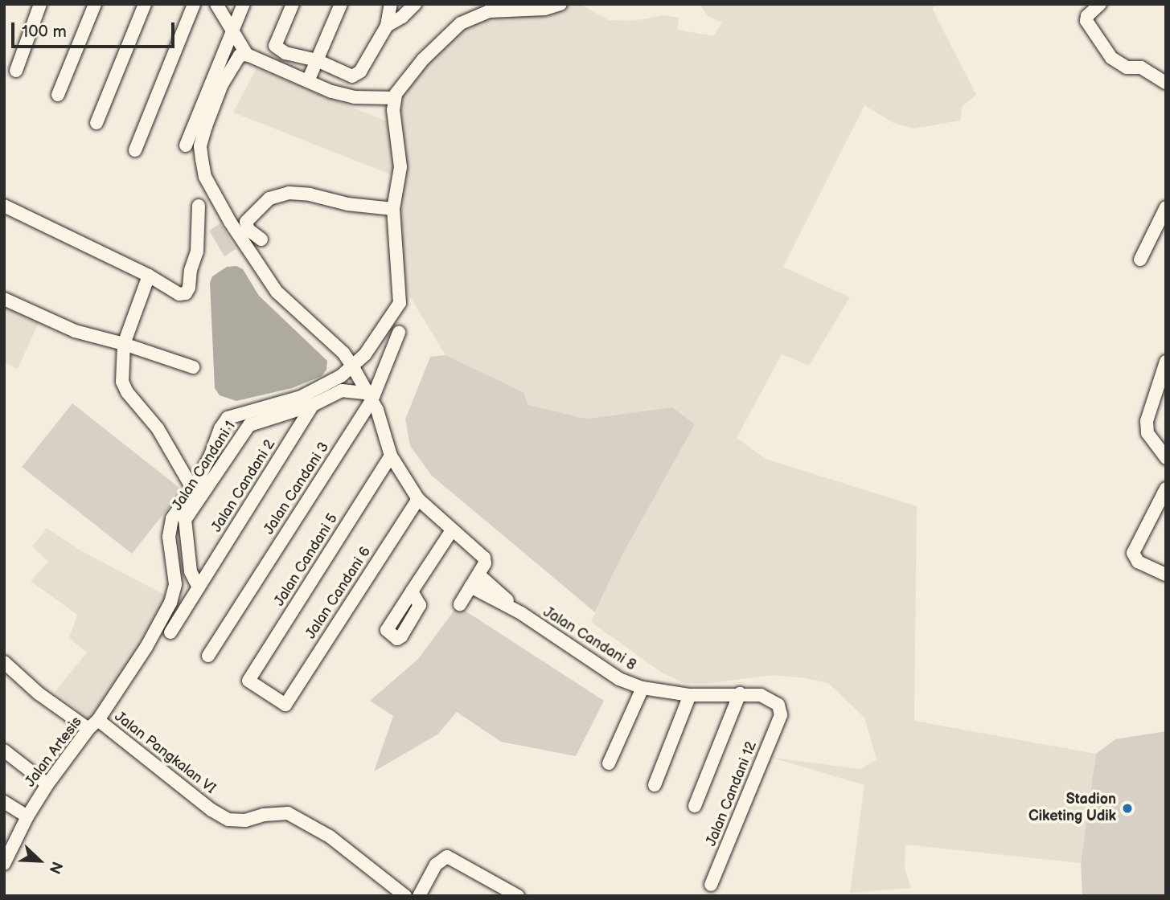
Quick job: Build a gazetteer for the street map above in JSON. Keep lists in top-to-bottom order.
{
  "streets": {
    "street": [
      "Jalan Candani 1",
      "Jalan Candani 2",
      "Jalan Candani 3",
      "Jalan Candani 5",
      "Jalan Candani 6",
      "Jalan Candani 8",
      "Jalan Artesis",
      "Jalan Pangkalan VI",
      "Jalan Candani 12"
    ]
  },
  "crossings": [
    ["Jalan Candani 1", "Jalan Candani 2"],
    ["Jalan Candani 3", "Jalan Candani 8"],
    ["Jalan Candani 5", "Jalan Candani 6"],
    ["Jalan Candani 5", "Jalan Candani 8"],
    ["Jalan Candani 6", "Jalan Candani 8"],
    ["Jalan Candani 8", "Jalan Pangkalan VI"],
    ["Jalan Candani 8", "Jalan Candani 12"],
    ["Jalan Artesis", "Jalan Pangkalan VI"]
  ],
  "places": ["Stadion Ciketing Udik"],
  "scale_bar": "100 m",
  "north": "bottom right"
}
